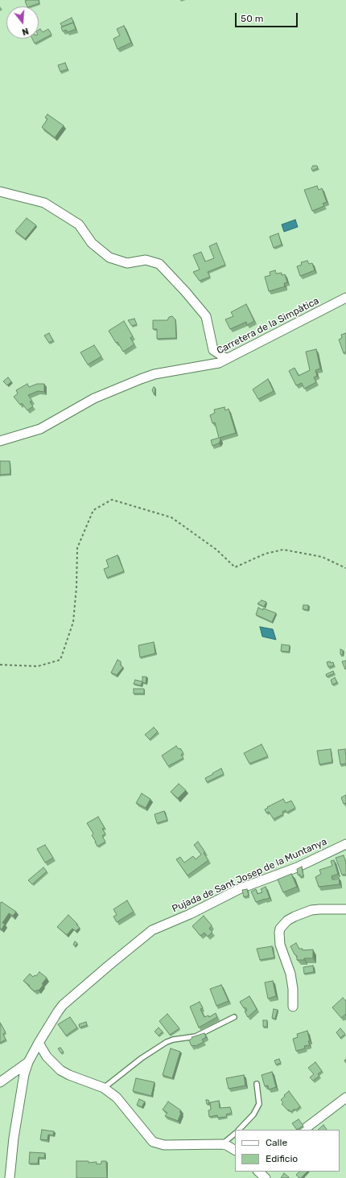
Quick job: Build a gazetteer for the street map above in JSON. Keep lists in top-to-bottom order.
{
  "streets": {
    "street": ["Carretera de la Simpàtica", "Pujada de Sant Josep de la Muntanya"]
  },
  "legend": ["Calle", "Edificio"],
  "scale_bar": "50 m",
  "north": "bottom"
}
